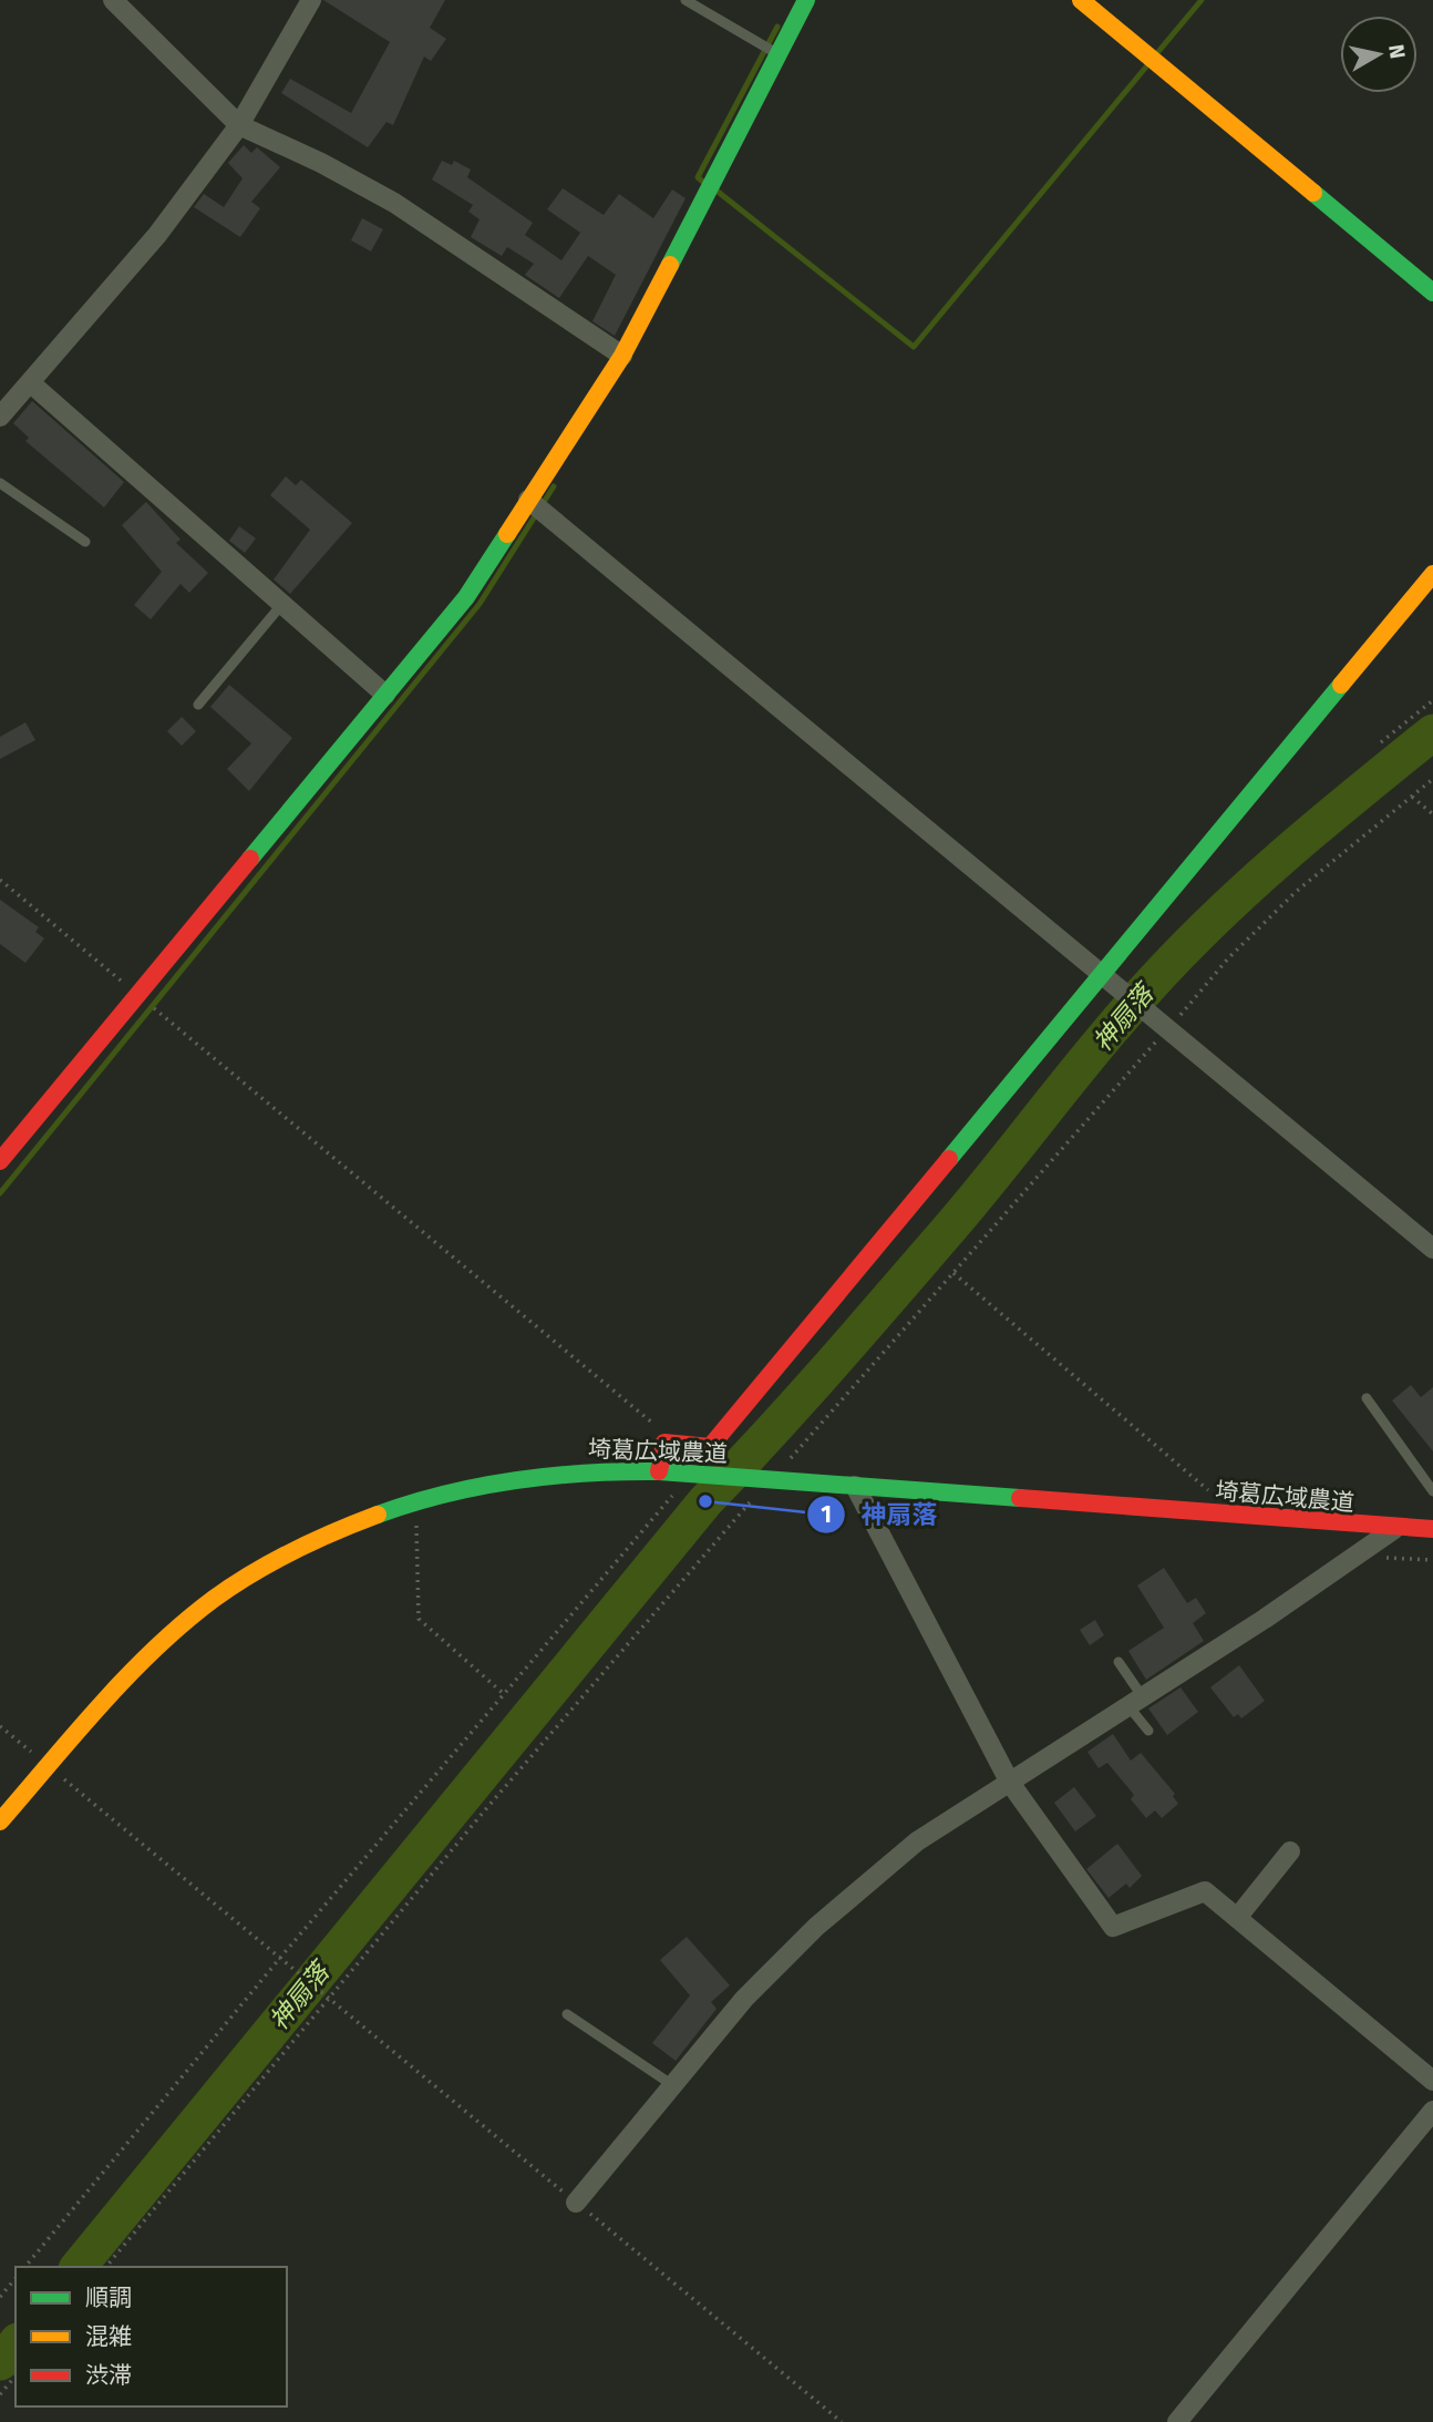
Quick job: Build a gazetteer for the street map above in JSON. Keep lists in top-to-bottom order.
{
  "streets": {
    "street": ["埼葛広域農道"]
  },
  "water": ["神扇落"],
  "places": ["神扇落"],
  "legend": ["順調", "混雑", "渋滞"],
  "north": "right"
}
